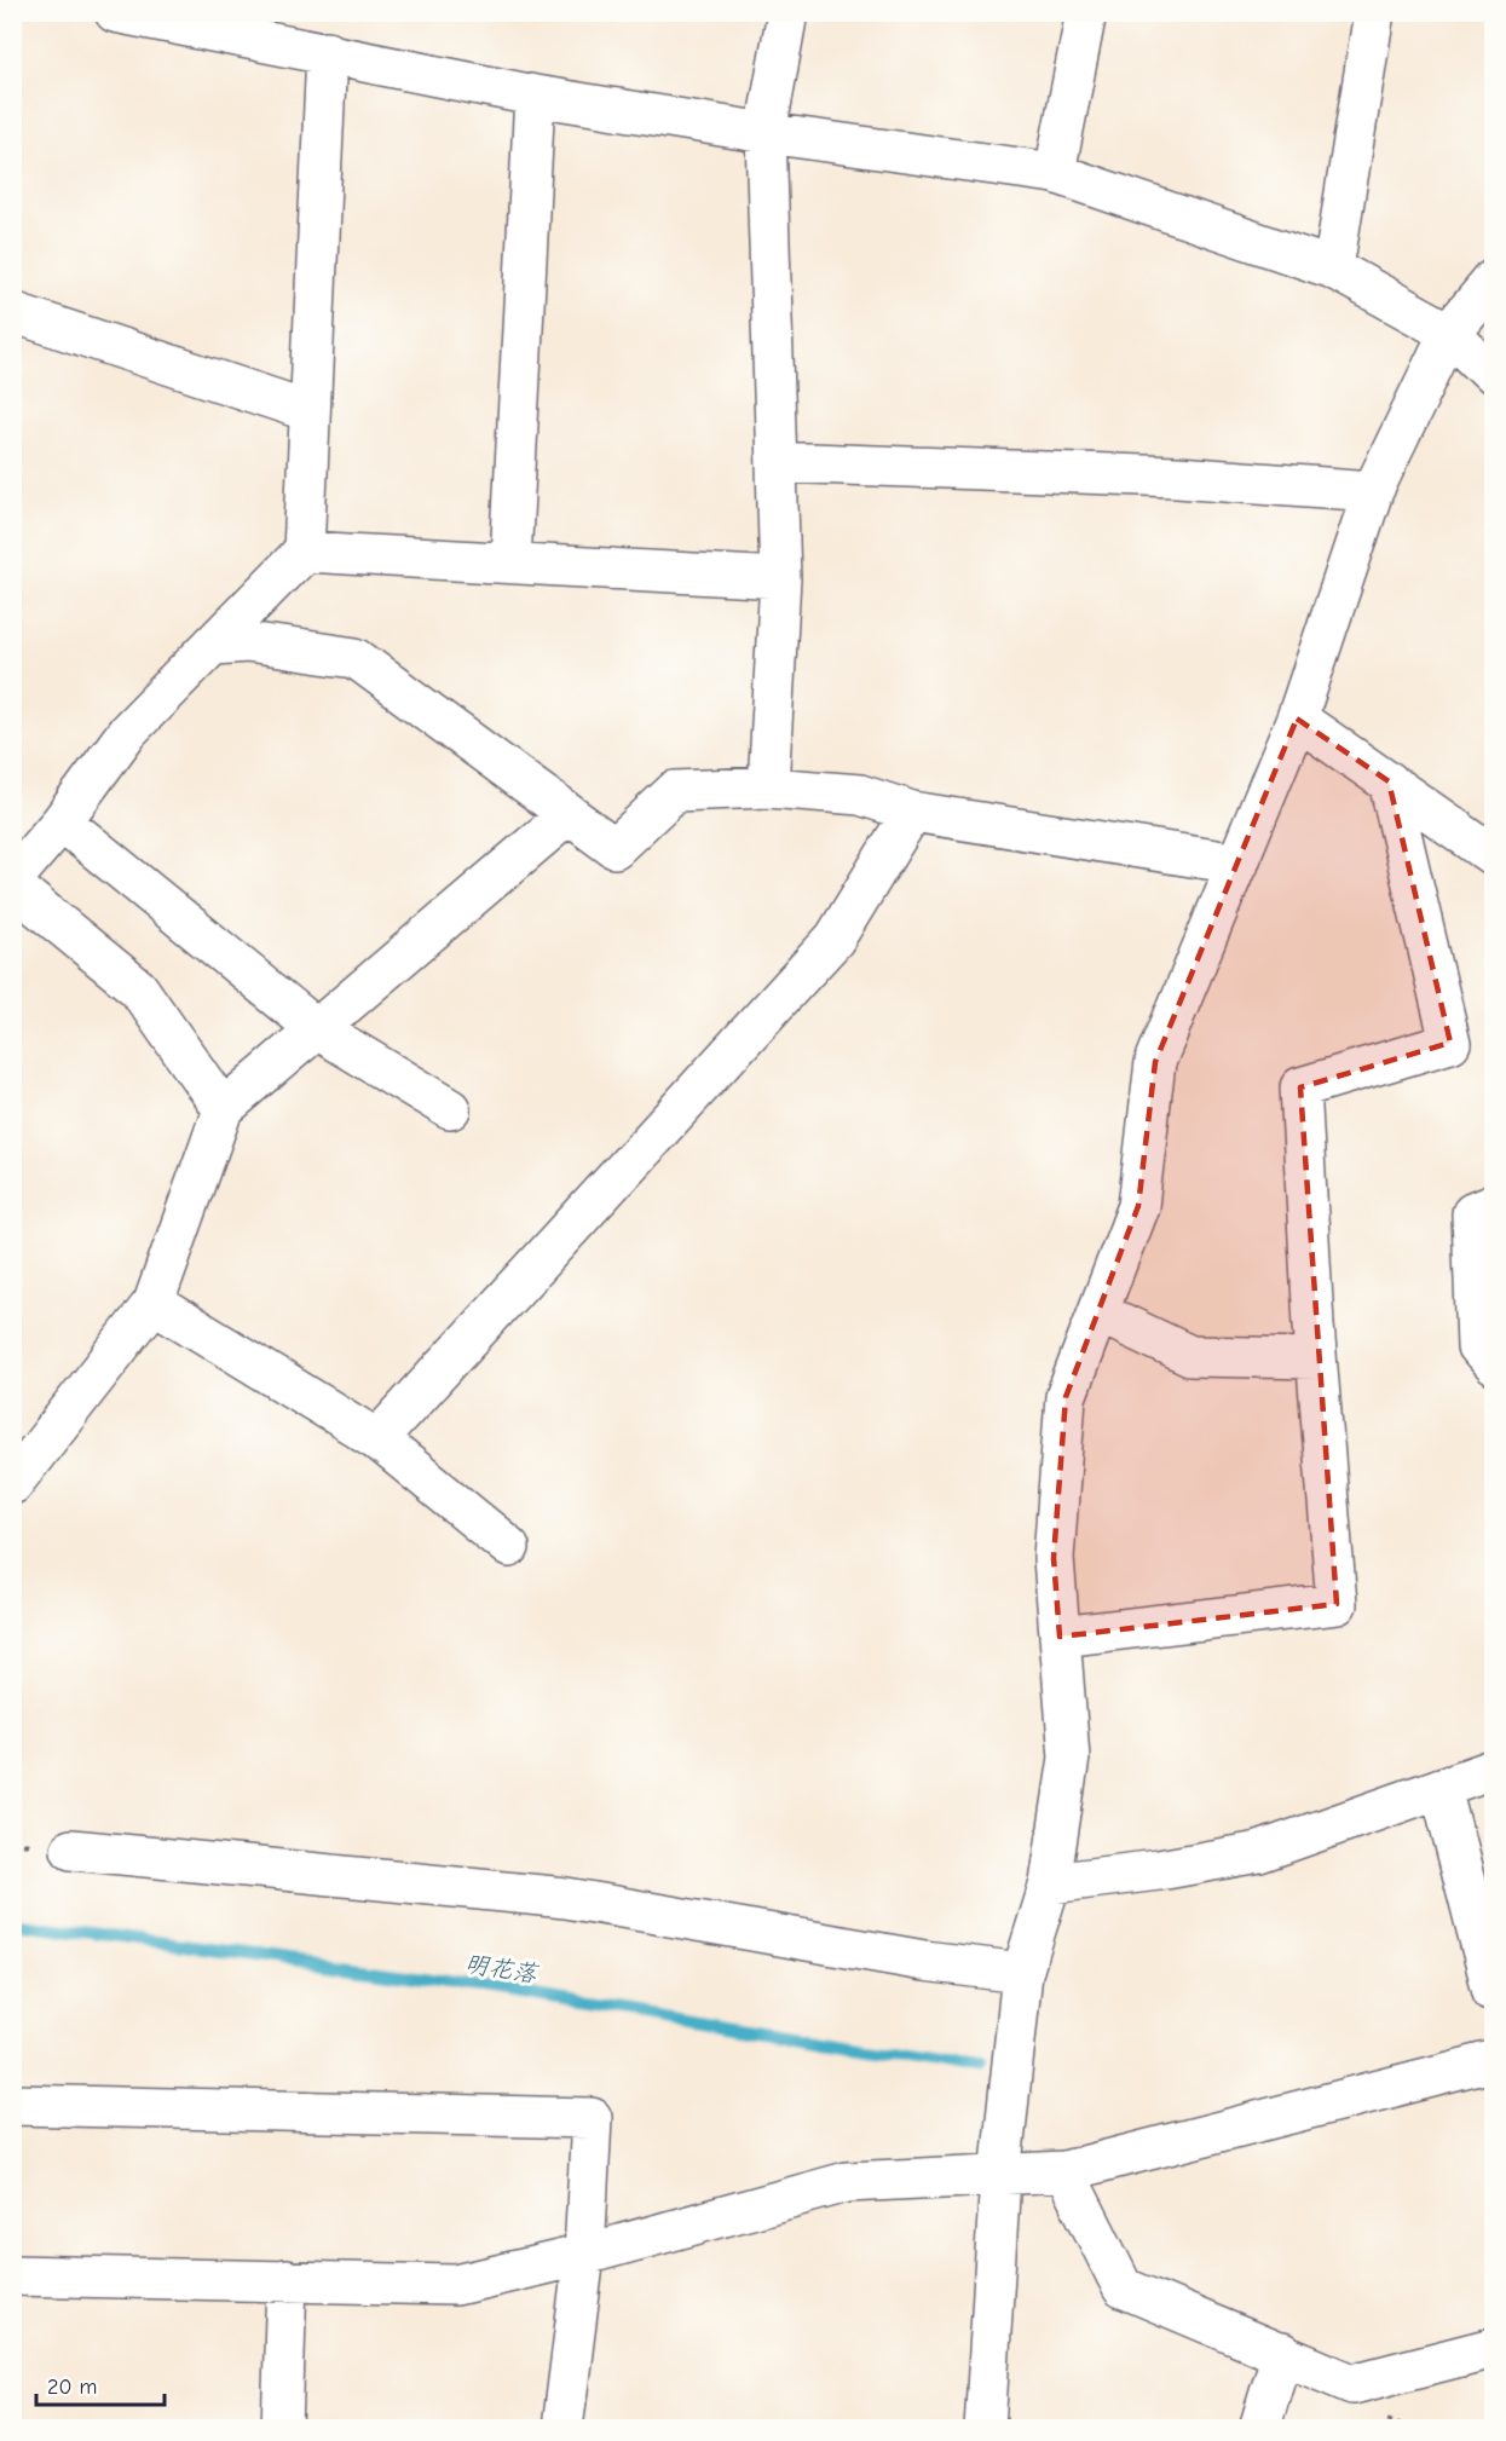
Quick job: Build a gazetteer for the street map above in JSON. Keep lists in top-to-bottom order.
{
  "water": ["明花落"],
  "scale_bar": "20 m"
}
